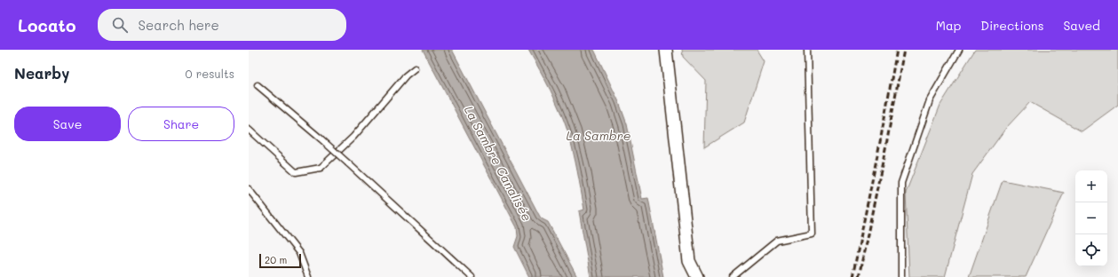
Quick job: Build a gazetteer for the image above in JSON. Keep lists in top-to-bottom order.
{
  "water": ["La Sambre", "La Sambre Canalisée"],
  "scale_bar": "20 m",
  "page": {
    "header": "Locato",
    "search": "Search here",
    "nav": ["Map", "Directions", "Saved"],
    "heading": ["Nearby", "0 results"],
    "buttons": ["Save", "Share"],
    "map_buttons": ["+", "−"],
    "scale": "20 m"
  }
}
